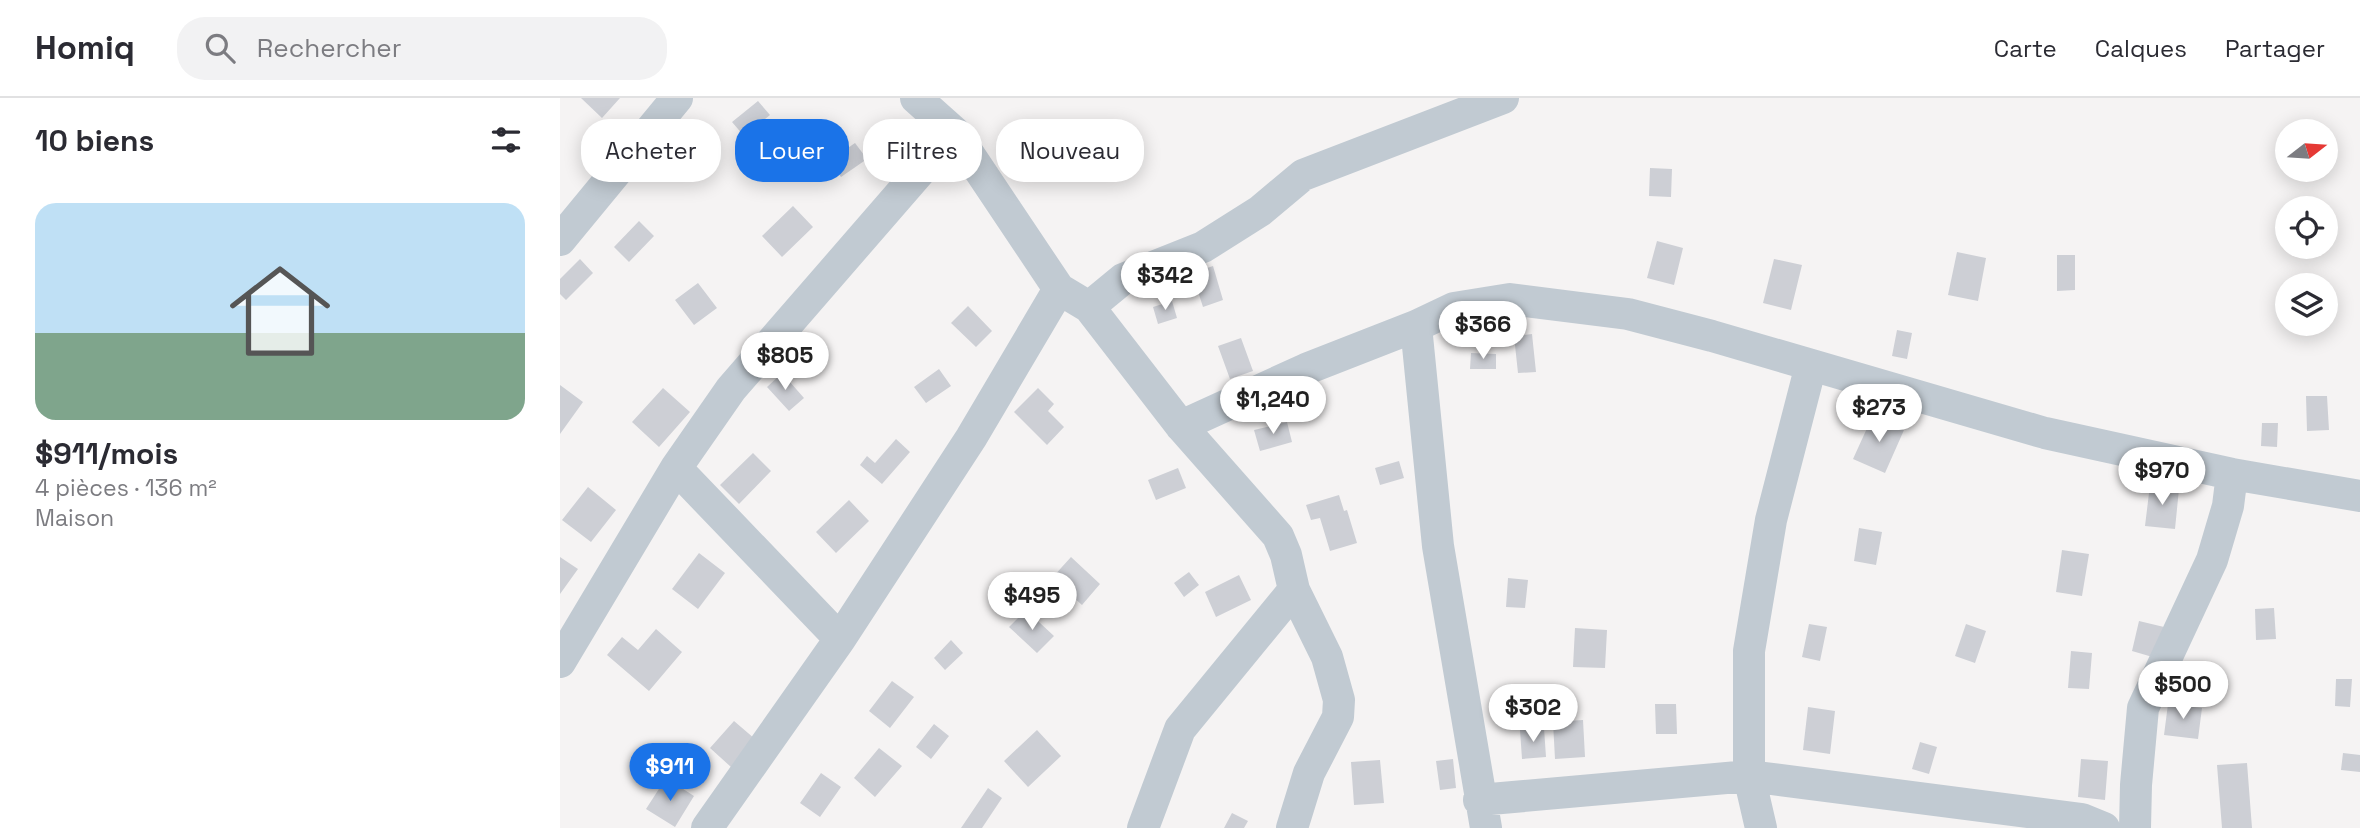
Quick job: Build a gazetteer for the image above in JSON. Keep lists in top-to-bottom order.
{
  "north": "right",
  "page": {
    "header": "Homiq",
    "search": "Rechercher",
    "nav": ["Carte", "Calques", "Partager"],
    "heading": "10 biens",
    "chip": [
      "Acheter",
      "Louer",
      "Filtres",
      "Nouveau"
    ],
    "list": [
      {
        "name": "$911/mois",
        "note": "4 pièces · 136 m² · Maison"
      }
    ],
    "price": [
      "$342",
      "$366",
      "$805",
      "$1,240",
      "$273",
      "$970",
      "$495",
      "$500",
      "$302",
      "$911"
    ]
  }
}
